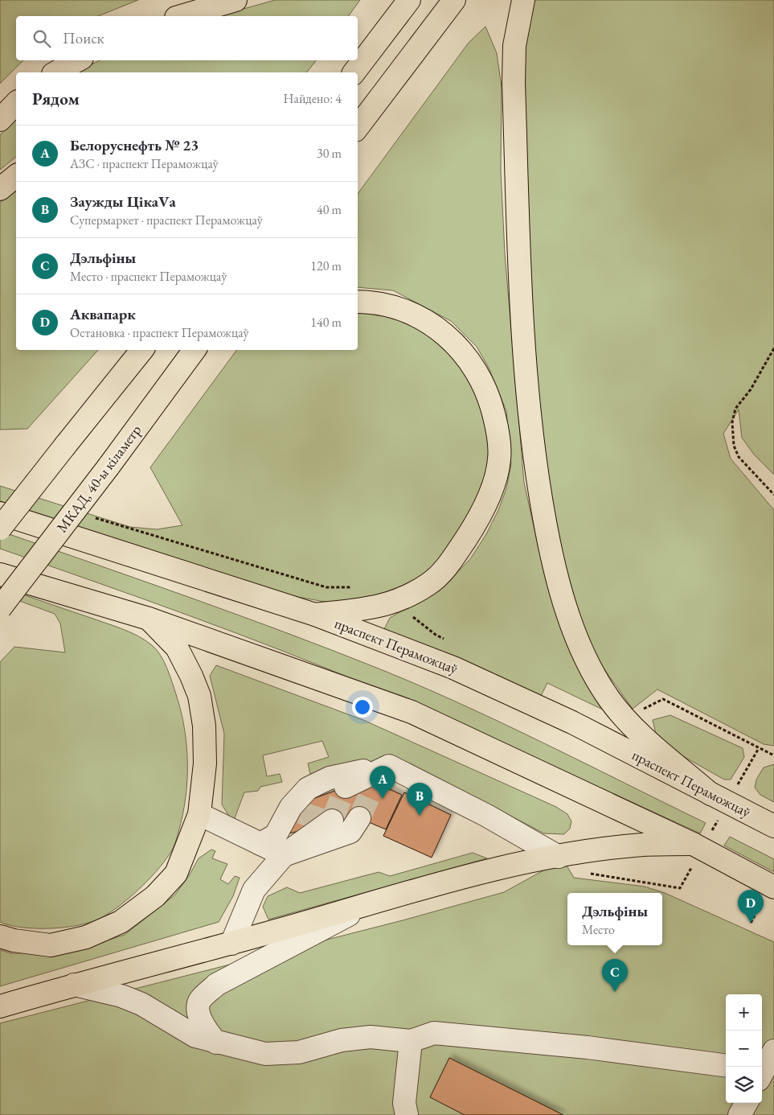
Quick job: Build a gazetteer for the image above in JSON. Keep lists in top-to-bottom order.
{
  "streets": {
    "main road": ["МКАД, 40-ы кіламетр", "праспект Пераможцаў"]
  },
  "page": {
    "search": "Поиск",
    "heading": ["Рядом", "Найдено: 4"],
    "list": [
      {
        "mark": "A",
        "name": "Белоруснефть № 23",
        "note": "АЗС · праспект Пераможцаў",
        "value": "30 m"
      },
      {
        "mark": "B",
        "name": "Заужды ЦікаVа",
        "note": "Супермаркет · праспект Пераможцаў",
        "value": "40 m"
      },
      {
        "mark": "C",
        "name": "Дэльфіны",
        "note": "Место · праспект Пераможцаў",
        "value": "120 m"
      },
      {
        "mark": "D",
        "name": "Аквапарк",
        "note": "Остановка · праспект Пераможцаў",
        "value": "140 m"
      }
    ],
    "pins": [
      "A",
      "B",
      "D",
      "C"
    ],
    "popup": ["Дэльфіны", "Место"],
    "map_buttons": ["+", "−"]
  }
}
